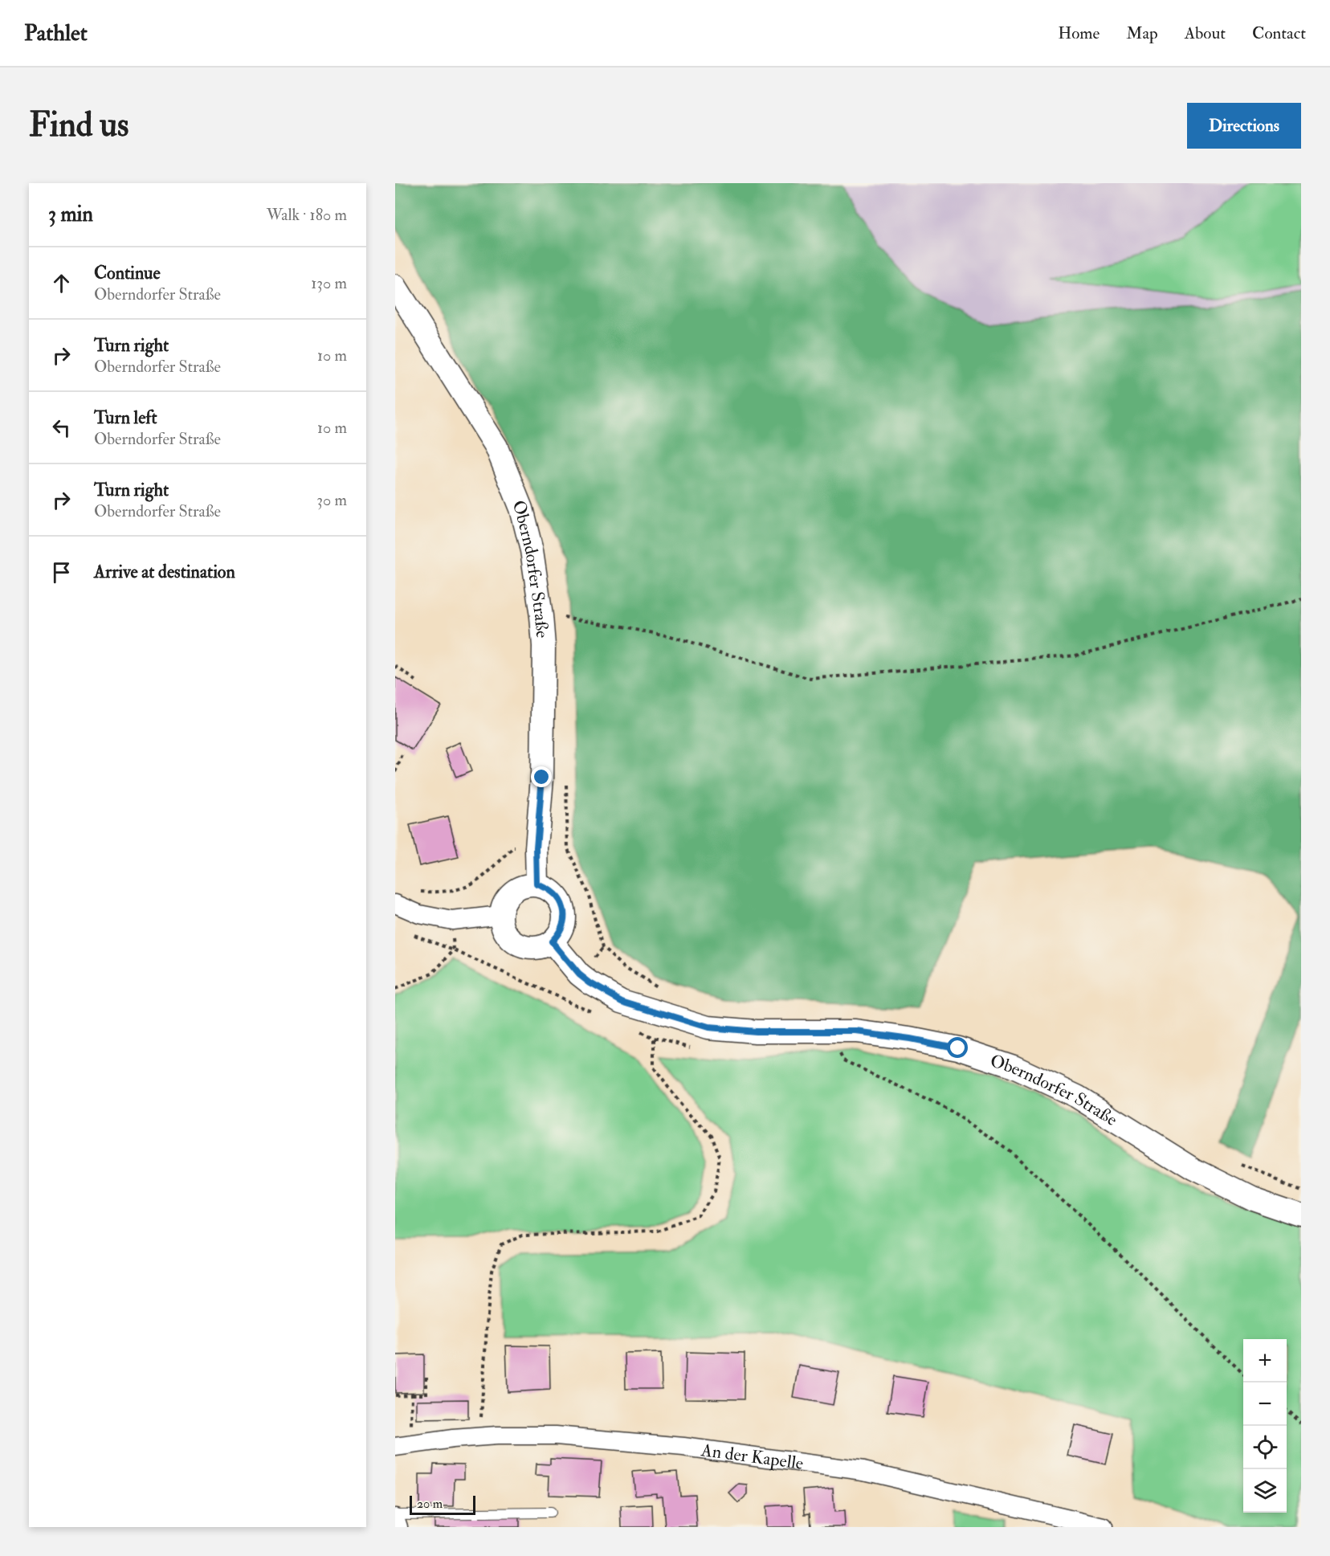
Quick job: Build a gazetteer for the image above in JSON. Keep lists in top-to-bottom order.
{
  "streets": {
    "street": ["Oberndorfer Straße", "An der Kapelle"]
  },
  "scale_bar": "20 m",
  "page": {
    "header": "Pathlet",
    "nav": [
      "Home",
      "Map",
      "About",
      "Contact"
    ],
    "buttons": "Directions",
    "title": "Find us",
    "heading": ["3 min", "Walk · 180 m"],
    "list": [
      ["Continue", "Oberndorfer Straße", "130 m"],
      ["Turn right", "Oberndorfer Straße", "10 m"],
      ["Turn left", "Oberndorfer Straße", "10 m"],
      ["Turn right", "Oberndorfer Straße", "30 m"],
      "Arrive at destination"
    ],
    "map_buttons": ["+", "−"],
    "scale": "20 m"
  }
}
